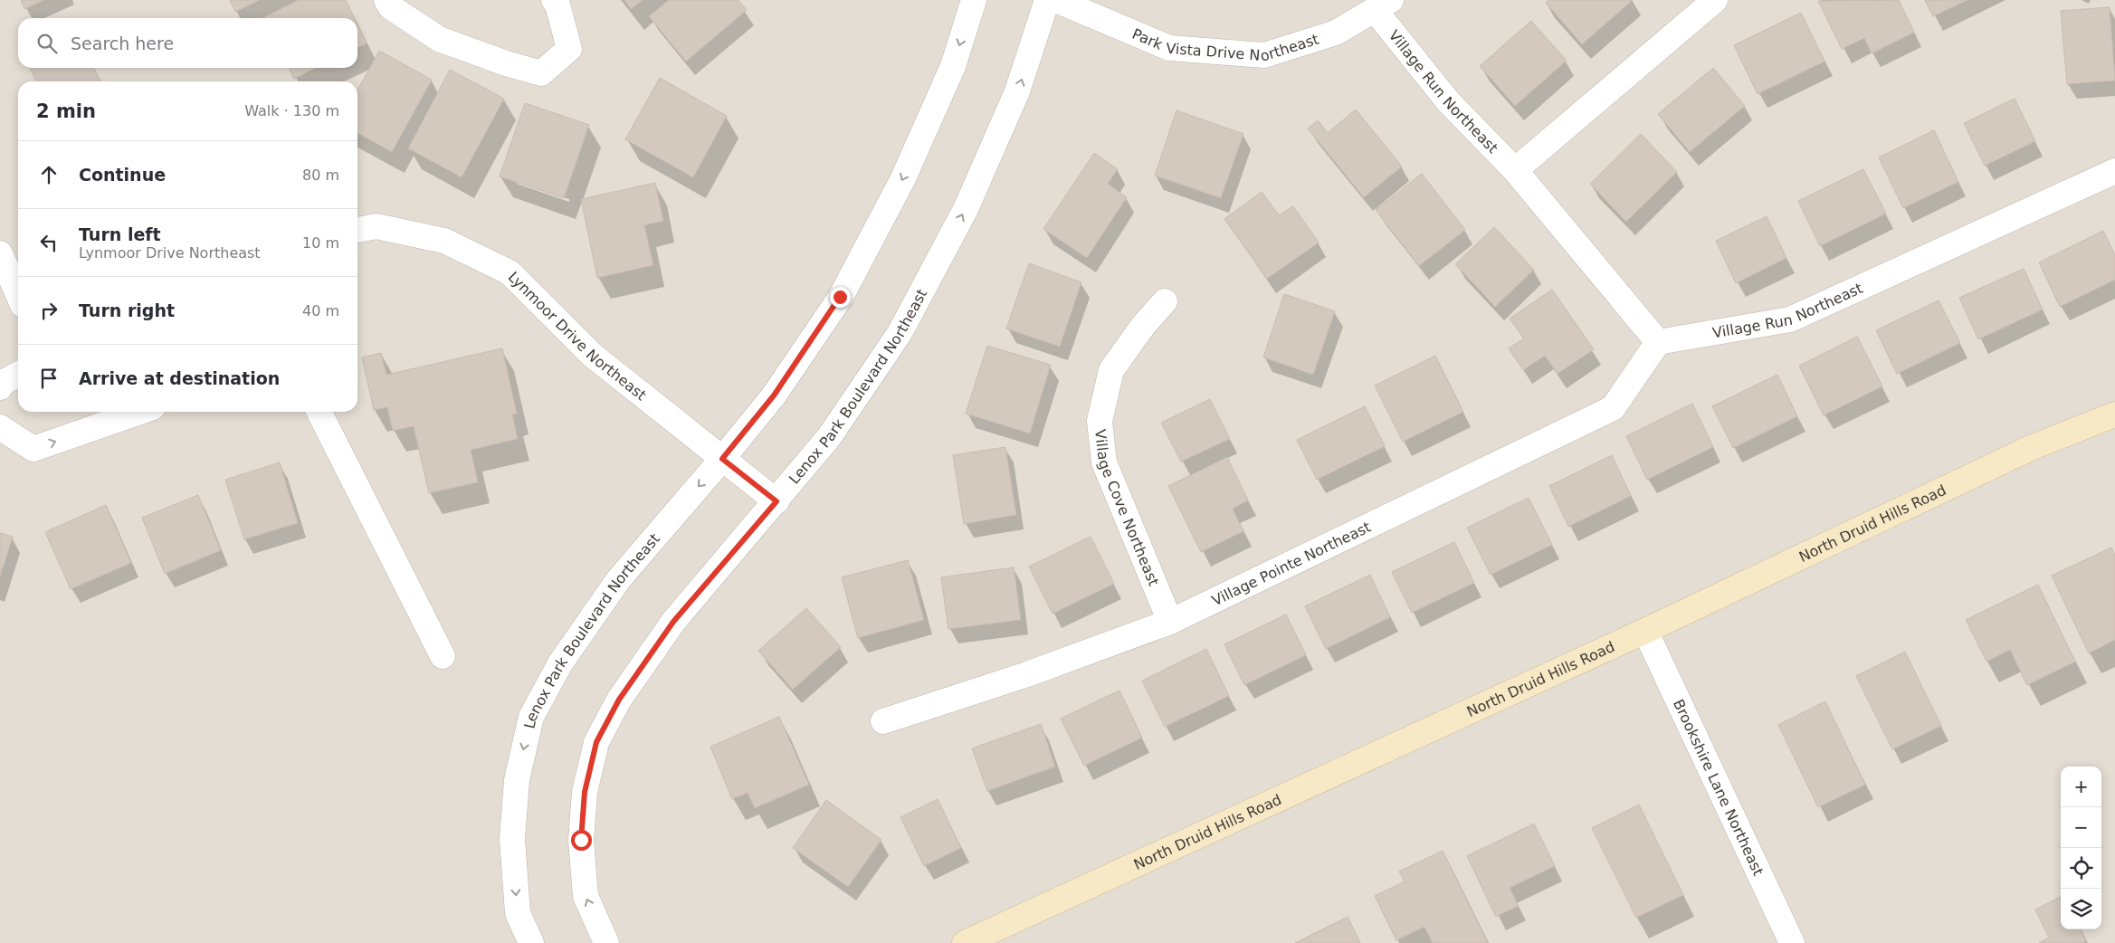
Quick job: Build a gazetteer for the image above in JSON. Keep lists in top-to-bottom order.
{
  "streets": {
    "main road": ["North Druid Hills Road"],
    "street": [
      "Park Vista Drive Northeast",
      "Village Run Northeast",
      "Lynmoor Drive Northeast",
      "Lenox Park Boulevard Northeast",
      "Village Cove Northeast",
      "Village Pointe Northeast",
      "Brookshire Lane Northeast"
    ]
  },
  "crossings": [
    ["Park Vista Drive Northeast", "Village Run Northeast"],
    ["Village Run Northeast", "Village Pointe Northeast"],
    ["Lynmoor Drive Northeast", "Lenox Park Boulevard Northeast"],
    ["Village Cove Northeast", "Village Pointe Northeast"],
    ["North Druid Hills Road", "Brookshire Lane Northeast"]
  ],
  "page": {
    "search": "Search here",
    "heading": ["2 min", "Walk · 130 m"],
    "list": [
      ["Continue", "80 m"],
      ["Turn left", "Lynmoor Drive Northeast", "10 m"],
      ["Turn right", "40 m"],
      "Arrive at destination"
    ],
    "map_buttons": ["+", "−"]
  }
}
